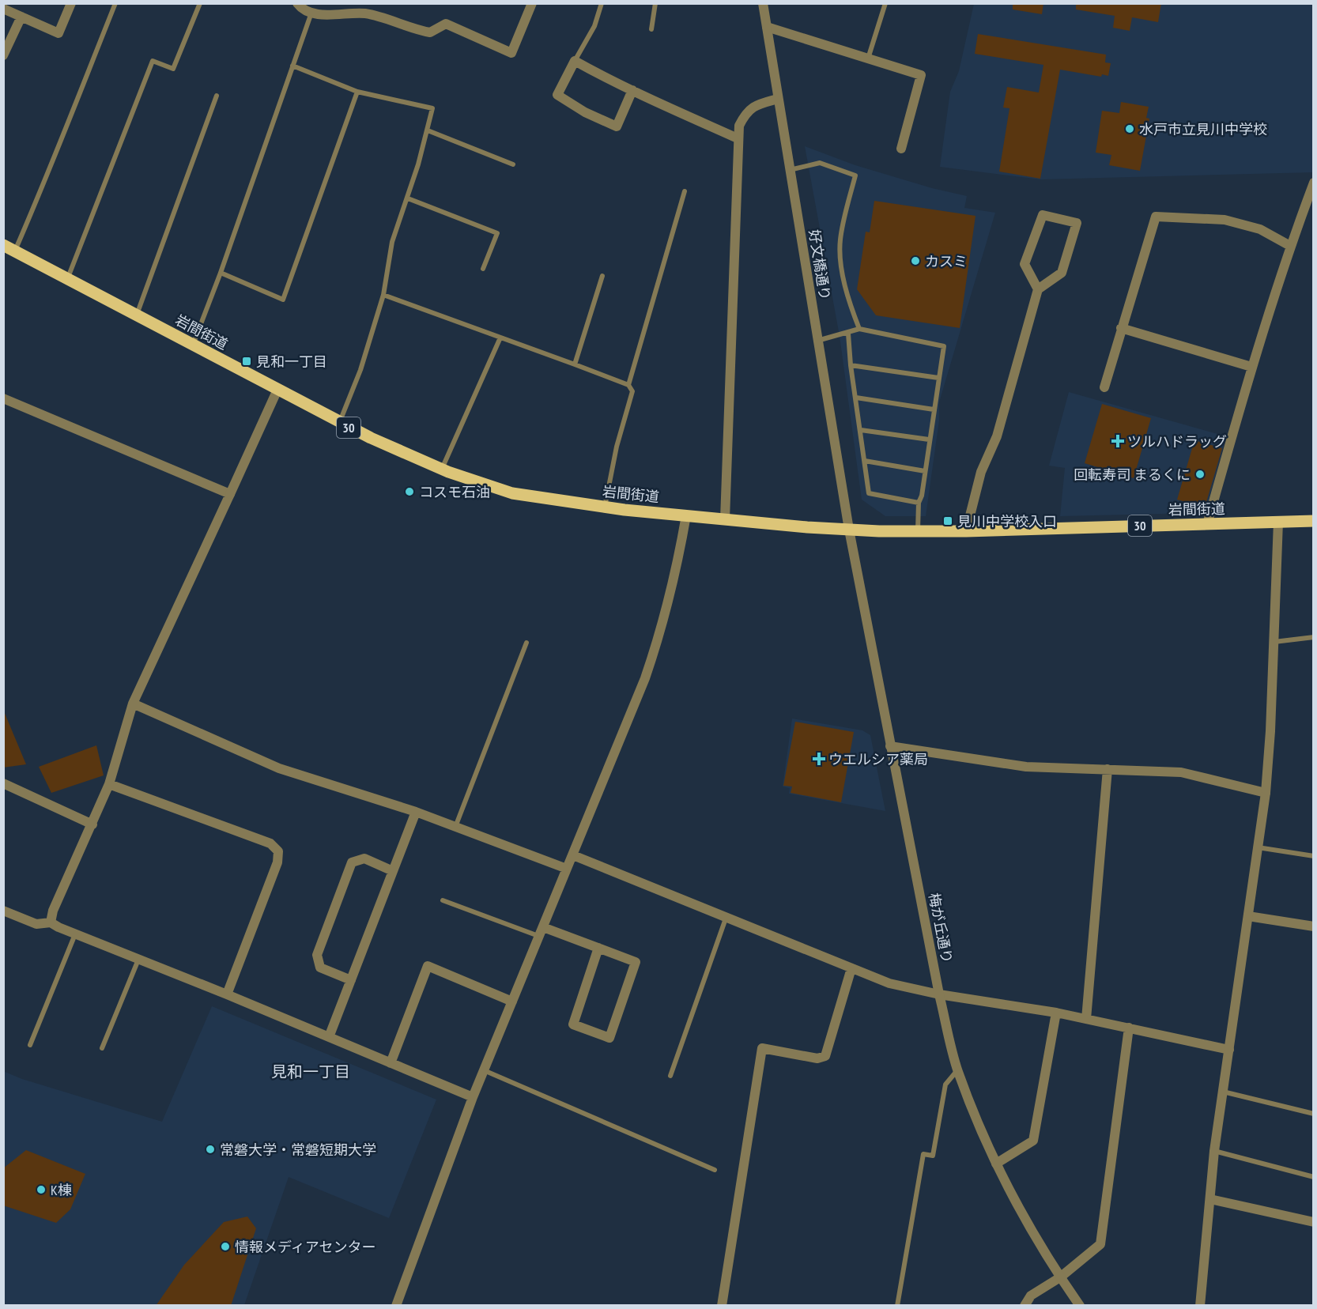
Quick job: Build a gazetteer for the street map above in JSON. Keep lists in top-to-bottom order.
{
  "streets": {
    "main road": ["岩間街道", "30"],
    "street": ["好文橋通り", "梅が丘通り"]
  },
  "crossings": [
    ["好文橋通り", "岩間街道"],
    ["好文橋通り", "梅が丘通り"],
    ["岩間街道", "梅が丘通り"]
  ],
  "districts": ["見和一丁目"],
  "places": {
    "other": [
      "水戸市立見川中学校",
      "カスミ",
      "回転寿司 まるくに",
      "コスモ石油",
      "常磐大学・常磐短期大学",
      "K棟",
      "情報メディアセンター"
    ],
    "transit": ["見和一丁目", "見川中学校入口"],
    "health": ["ツルハドラッグ", "ウエルシア薬局"]
  }
}
